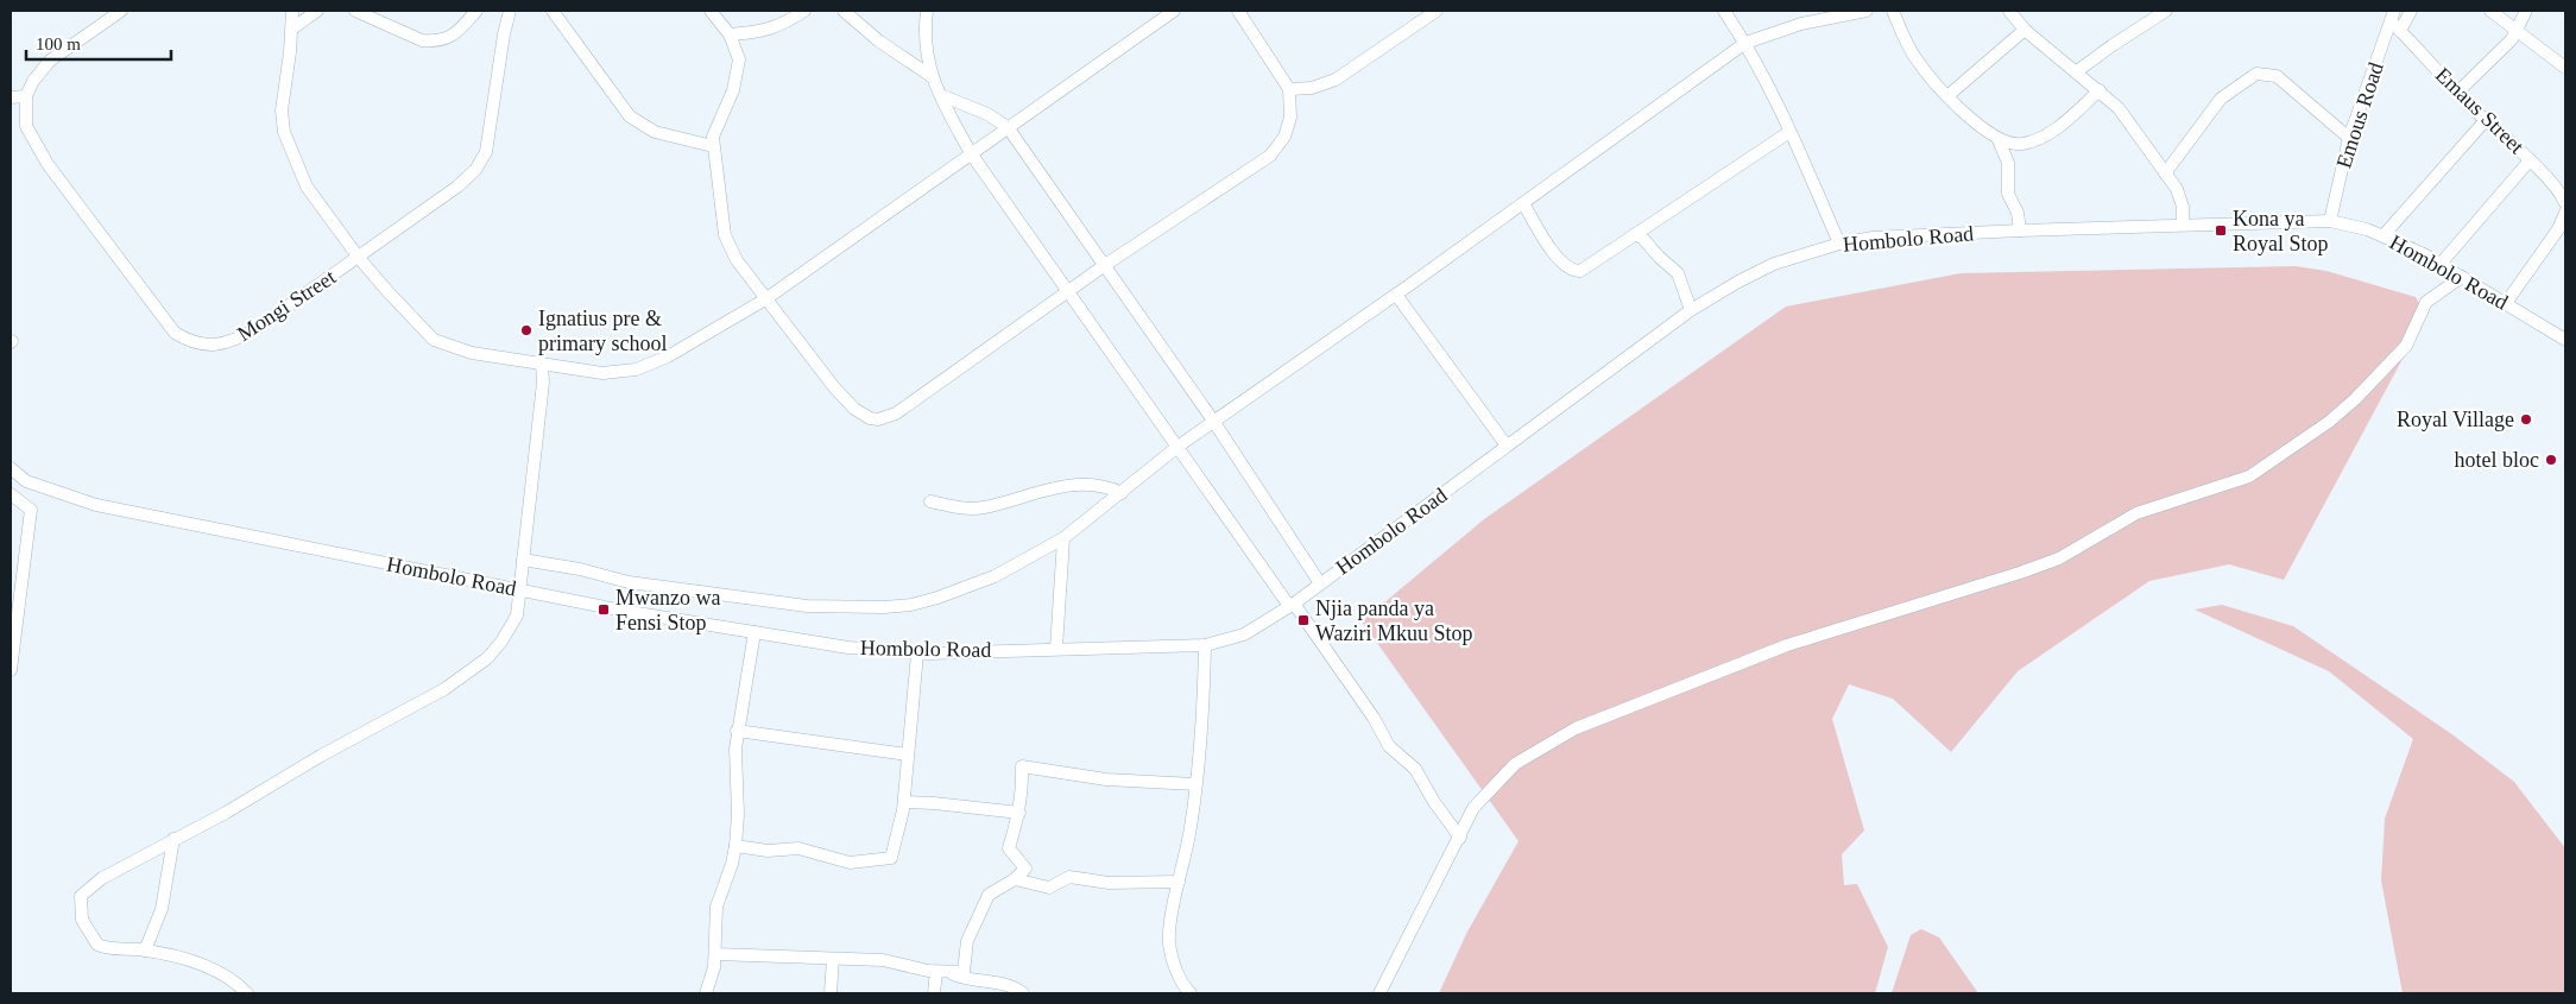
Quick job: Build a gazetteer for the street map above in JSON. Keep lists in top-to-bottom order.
{
  "streets": {
    "street": [
      "Emaus Street",
      "Emous Road",
      "Hombolo Road",
      "Mongi Street"
    ]
  },
  "crossings": [
    ["Emaus Street", "Emous Road"],
    ["Emous Road", "Hombolo Road"]
  ],
  "places": {
    "transit": ["Kona ya Royal Stop", "Mwanzo wa Fensi Stop", "Njia panda ya Waziri Mkuu Stop"],
    "other": ["Ignatius pre & primary school", "Royal Village", "hotel bloc"]
  },
  "scale_bar": "100 m"
}
